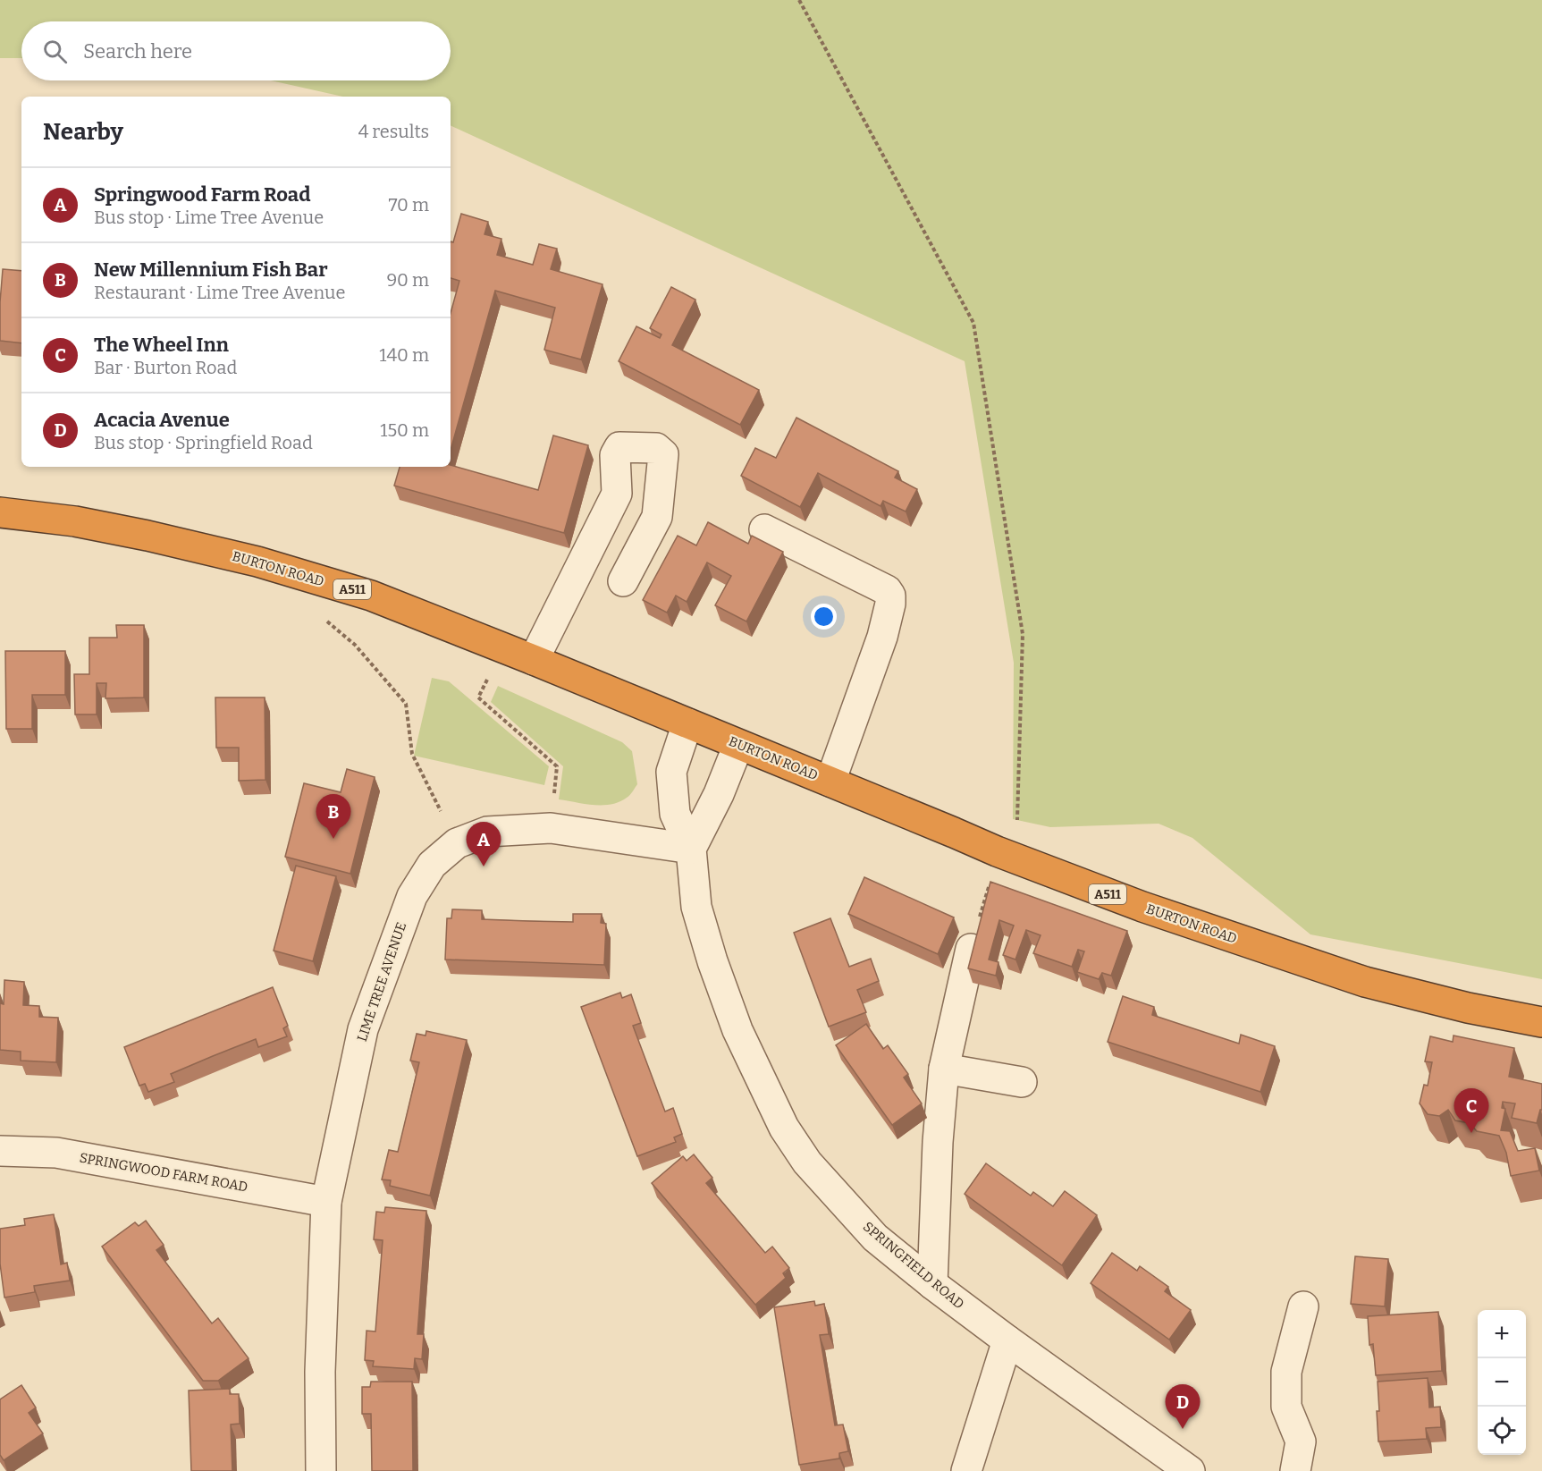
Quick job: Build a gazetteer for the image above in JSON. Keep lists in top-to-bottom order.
{
  "streets": {
    "highway": ["BURTON ROAD", "A511"],
    "street": ["LIME TREE AVENUE", "SPRINGWOOD FARM ROAD", "SPRINGFIELD ROAD"]
  },
  "crossings": [
    ["LIME TREE AVENUE", "SPRINGWOOD FARM ROAD"],
    ["LIME TREE AVENUE", "SPRINGFIELD ROAD"]
  ],
  "page": {
    "search": "Search here",
    "heading": ["Nearby", "4 results"],
    "list": [
      {
        "mark": "A",
        "name": "Springwood Farm Road",
        "note": "Bus stop · Lime Tree Avenue",
        "value": "70 m"
      },
      {
        "mark": "B",
        "name": "New Millennium Fish Bar",
        "note": "Restaurant · Lime Tree Avenue",
        "value": "90 m"
      },
      {
        "mark": "C",
        "name": "The Wheel Inn",
        "note": "Bar · Burton Road",
        "value": "140 m"
      },
      {
        "mark": "D",
        "name": "Acacia Avenue",
        "note": "Bus stop · Springfield Road",
        "value": "150 m"
      }
    ],
    "pins": [
      "B",
      "A",
      "C",
      "D"
    ],
    "map_buttons": ["+", "−"]
  }
}
